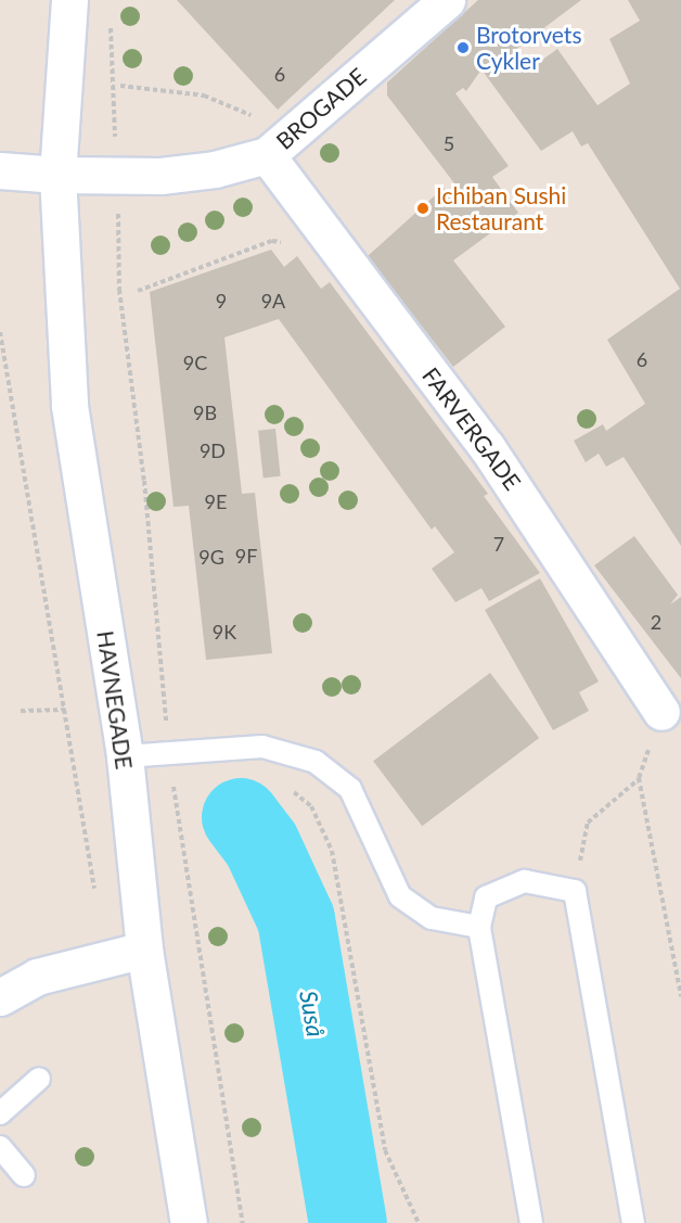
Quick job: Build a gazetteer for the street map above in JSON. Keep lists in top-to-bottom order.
{
  "streets": {
    "street": ["BROGADE", "FARVERGADE", "HAVNEGADE"]
  },
  "crossings": [
    ["BROGADE", "FARVERGADE"],
    ["BROGADE", "HAVNEGADE"]
  ],
  "water": ["Suså"],
  "places": ["Brotorvets Cykler", "Ichiban Sushi Restaurant"],
  "house_numbers": [
    "6",
    "5",
    "9",
    "9A",
    "6",
    "9C",
    "9B",
    "9D",
    "9E",
    "7",
    "9F",
    "9G",
    "2",
    "9K"
  ]
}
